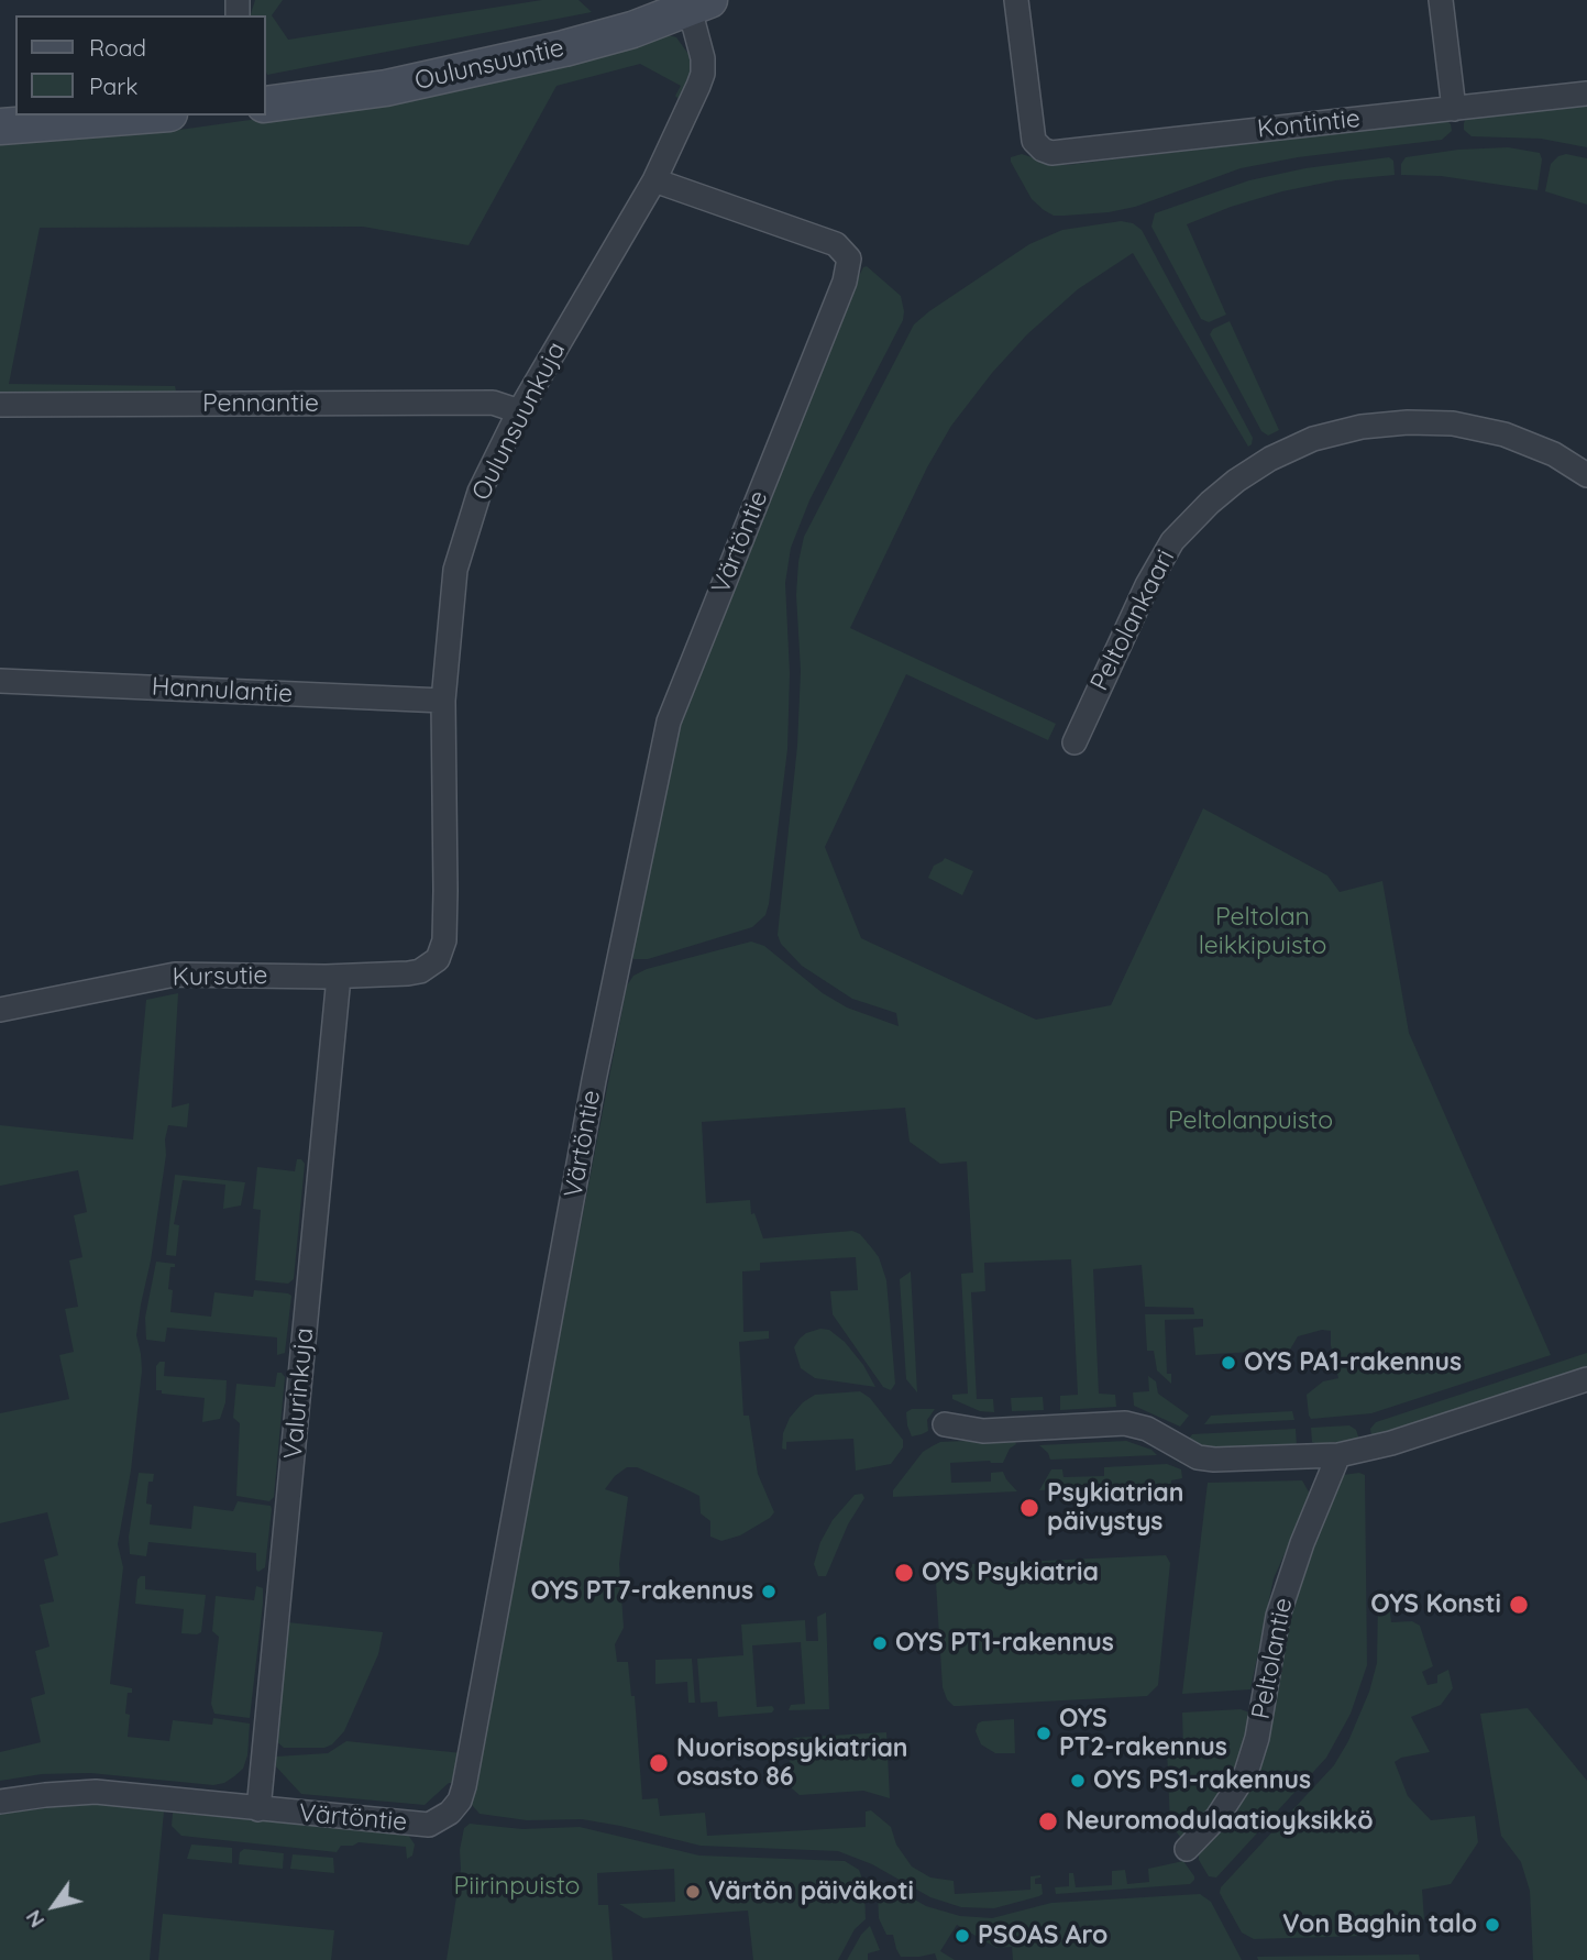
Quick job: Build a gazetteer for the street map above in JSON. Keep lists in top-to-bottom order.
{
  "streets": {
    "main road": ["Oulunsuuntie"],
    "street": [
      "Kontintie",
      "Pennantie",
      "Oulunsuunkuja",
      "Värtöntie",
      "Peltolankaari",
      "Hannulantie",
      "Kursutie",
      "Valurinkuja",
      "Peltolantie"
    ]
  },
  "crossings": [
    ["Oulunsuuntie", "Oulunsuunkuja"],
    ["Pennantie", "Oulunsuunkuja"],
    ["Oulunsuunkuja", "Värtöntie"],
    ["Oulunsuunkuja", "Hannulantie"],
    ["Oulunsuunkuja", "Kursutie"],
    ["Värtöntie", "Valurinkuja"],
    ["Kursutie", "Valurinkuja"]
  ],
  "parks": ["Peltolan leikkipuisto", "Peltolanpuisto", "Piirinpuisto"],
  "places": [
    "OYS PA1-rakennus",
    "Psykiatrian päivystys",
    "OYS Psykiatria",
    "OYS PT7-rakennus",
    "OYS Konsti",
    "OYS PT1-rakennus",
    "OYS PT2-rakennus",
    "Nuorisopsykiatrian osasto 86",
    "OYS PS1-rakennus",
    "Neuromodulaatioyksikkö",
    "Värtön päiväkoti",
    "Von Baghin talo",
    "PSOAS Aro"
  ],
  "legend": ["Road", "Park"],
  "north": "bottom left"
}
